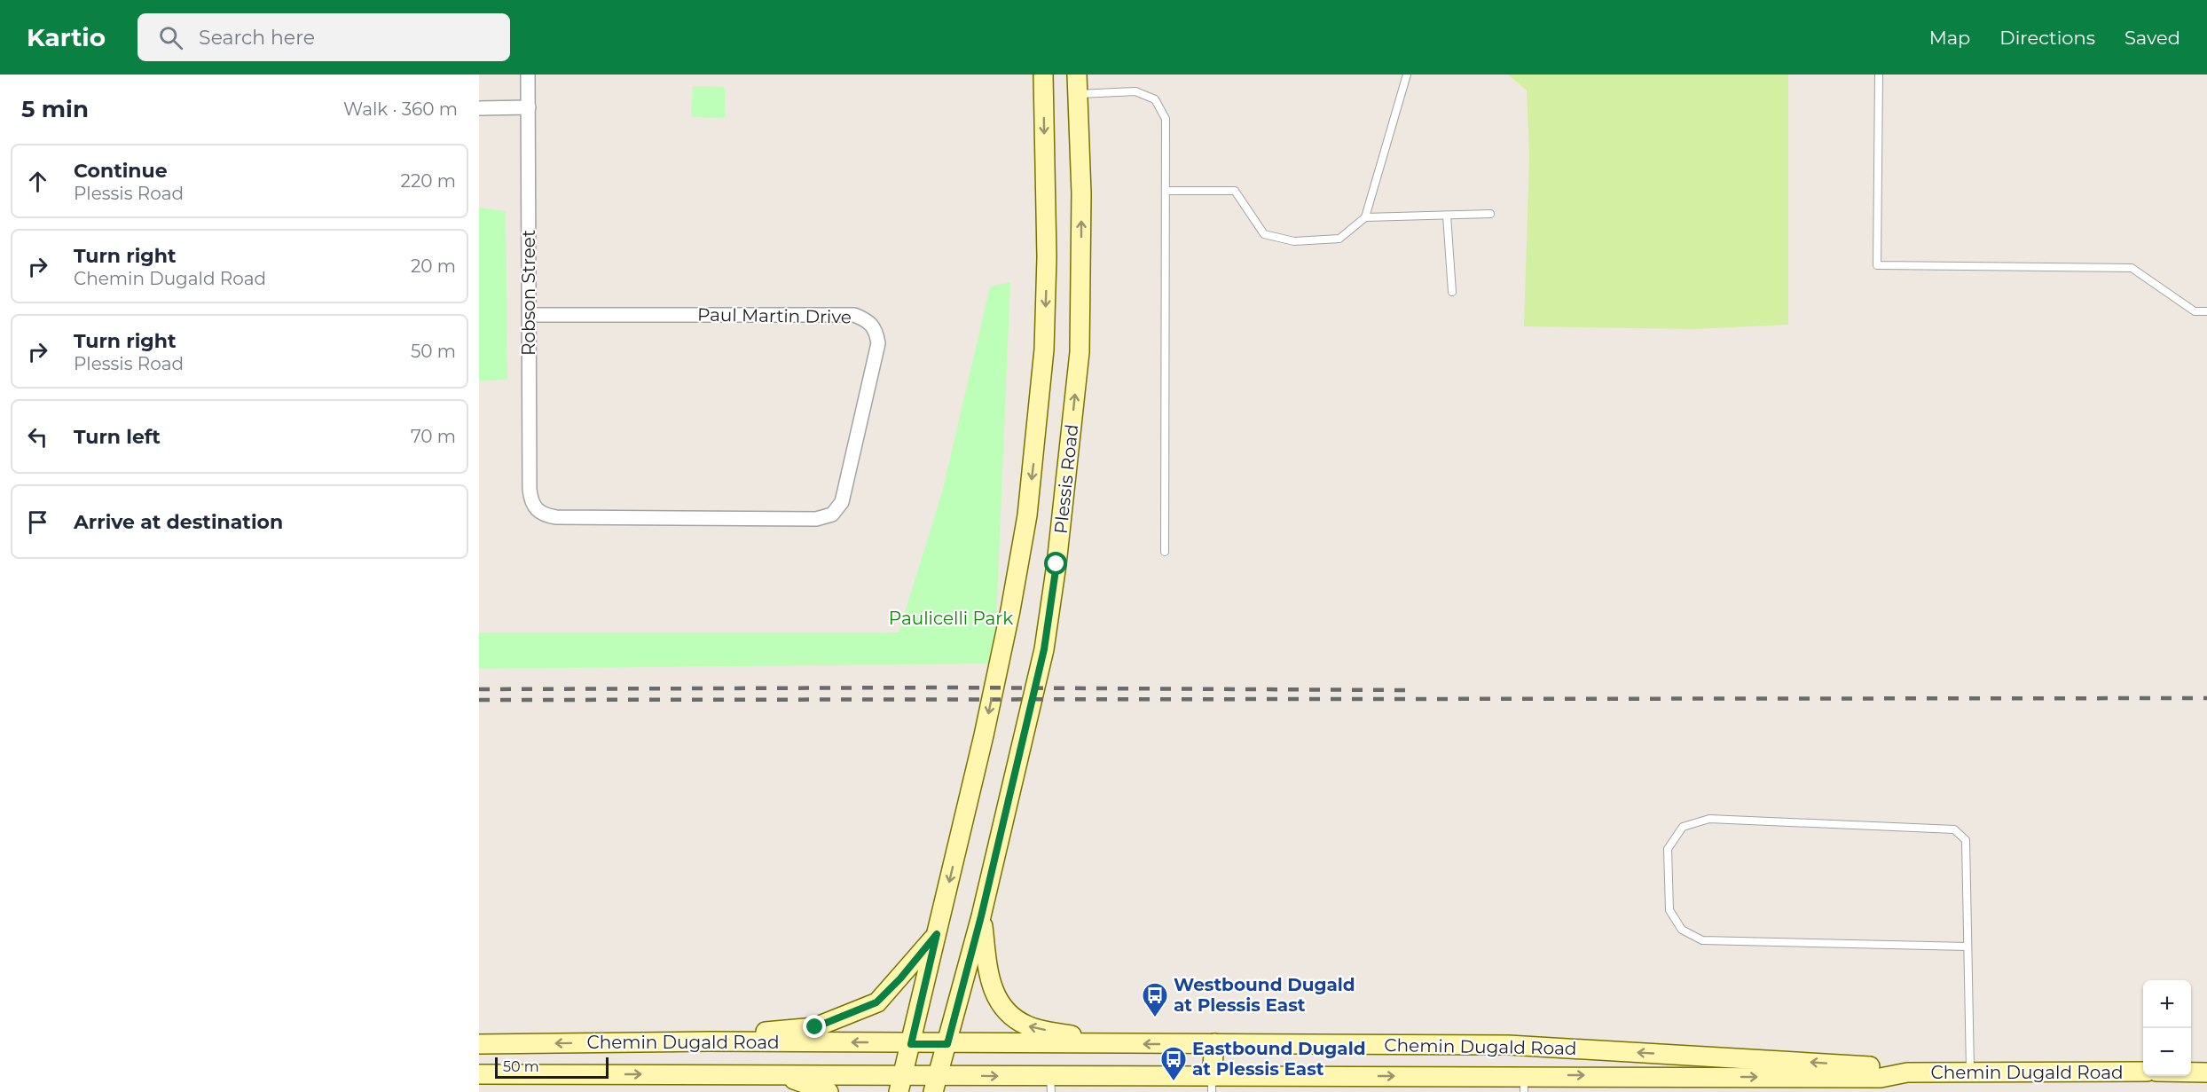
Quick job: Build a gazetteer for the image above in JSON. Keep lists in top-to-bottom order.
{
  "streets": {
    "main road": ["Plessis Road", "Chemin Dugald Road"],
    "street": ["Robson Street", "Paul Martin Drive"]
  },
  "crossings": [
    ["Robson Street", "Paul Martin Drive"],
    ["Plessis Road", "Chemin Dugald Road"]
  ],
  "parks": ["Paulicelli Park"],
  "places": {
    "bus stop": ["Westbound Dugald at Plessis East", "Eastbound Dugald at Plessis East"]
  },
  "scale_bar": "50 m",
  "page": {
    "header": "Kartio",
    "search": "Search here",
    "nav": ["Map", "Directions", "Saved"],
    "heading": ["5 min", "Walk · 360 m"],
    "list": [
      ["Continue", "Plessis Road", "220 m"],
      ["Turn right", "Chemin Dugald Road", "20 m"],
      ["Turn right", "Plessis Road", "50 m"],
      ["Turn left", "70 m"],
      "Arrive at destination"
    ],
    "map_buttons": ["+", "−"],
    "scale": "50 m"
  }
}
